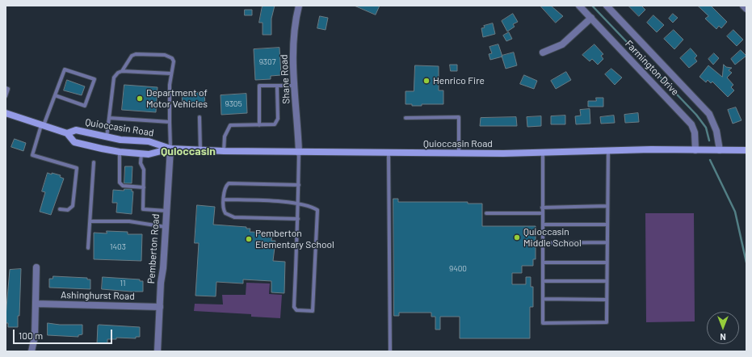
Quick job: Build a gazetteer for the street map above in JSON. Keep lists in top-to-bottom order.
{
  "streets": {
    "main road": ["Quioccasin Road"],
    "street": [
      "Farmington Drive",
      "Shane Road",
      "Pemberton Road",
      "Ashinghurst Road"
    ]
  },
  "crossings": [
    ["Farmington Drive", "Quioccasin Road"],
    ["Shane Road", "Quioccasin Road"],
    ["Quioccasin Road", "Pemberton Road"],
    ["Pemberton Road", "Ashinghurst Road"]
  ],
  "districts": ["Quioccasin"],
  "places": [
    "Henrico Fire",
    "Department of Motor Vehicles",
    "Quioccasin Middle School",
    "Pemberton Elementary School"
  ],
  "house_numbers": [
    "9307",
    "9305",
    "1403",
    "9400",
    "11"
  ],
  "scale_bar": "100 m",
  "north": "bottom"
}
